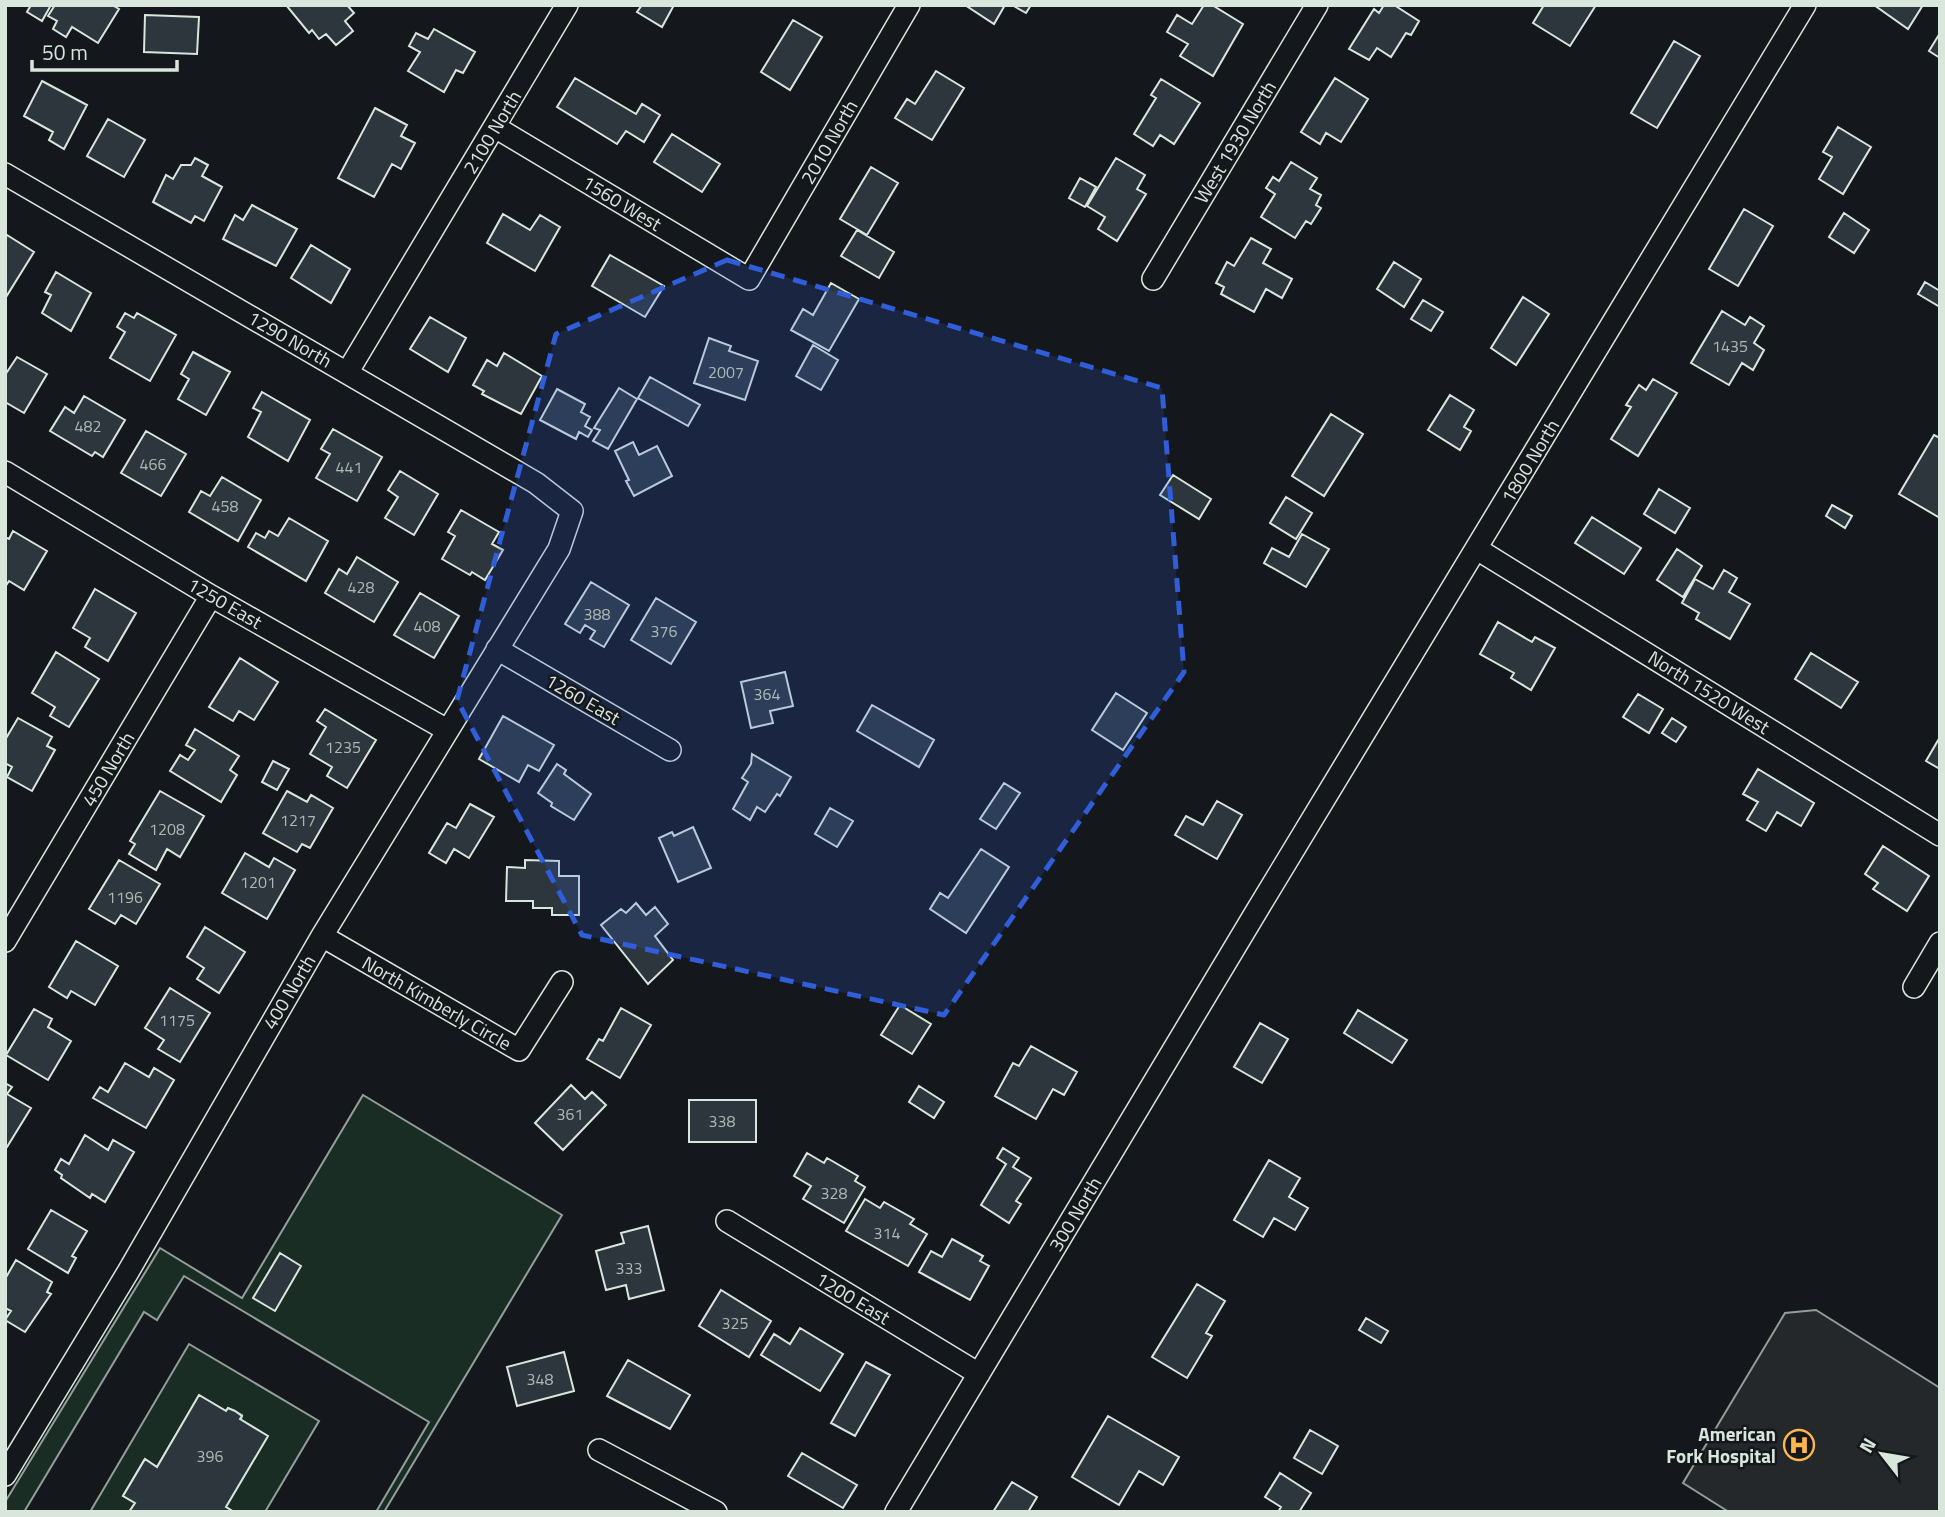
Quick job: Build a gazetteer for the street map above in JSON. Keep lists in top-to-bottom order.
{
  "streets": {
    "street": [
      "2100 North",
      "2010 North",
      "West 1930 North",
      "1560 West",
      "1290 North",
      "1800 North",
      "1250 East",
      "North 1520 West",
      "1260 East",
      "450 North",
      "400 North",
      "North Kimberly Circle",
      "300 North",
      "1200 East"
    ]
  },
  "crossings": [
    ["2100 North", "1560 West"],
    ["2100 North", "1290 North"],
    ["2010 North", "1560 West"],
    ["1290 North", "400 North"],
    ["1800 North", "North 1520 West"],
    ["1800 North", "300 North"],
    ["1250 East", "450 North"],
    ["1250 East", "400 North"],
    ["1260 East", "400 North"],
    ["400 North", "North Kimberly Circle"],
    ["300 North", "1200 East"]
  ],
  "places": {
    "hospital": ["American Fork Hospital"]
  },
  "house_numbers": [
    "1435",
    "2007",
    "482",
    "466",
    "441",
    "458",
    "428",
    "388",
    "408",
    "376",
    "364",
    "1235",
    "1217",
    "1208",
    "1201",
    "1196",
    "1175",
    "361",
    "338",
    "328",
    "314",
    "333",
    "325",
    "348",
    "396"
  ],
  "scale_bar": "50 m",
  "north": "top left"
}
